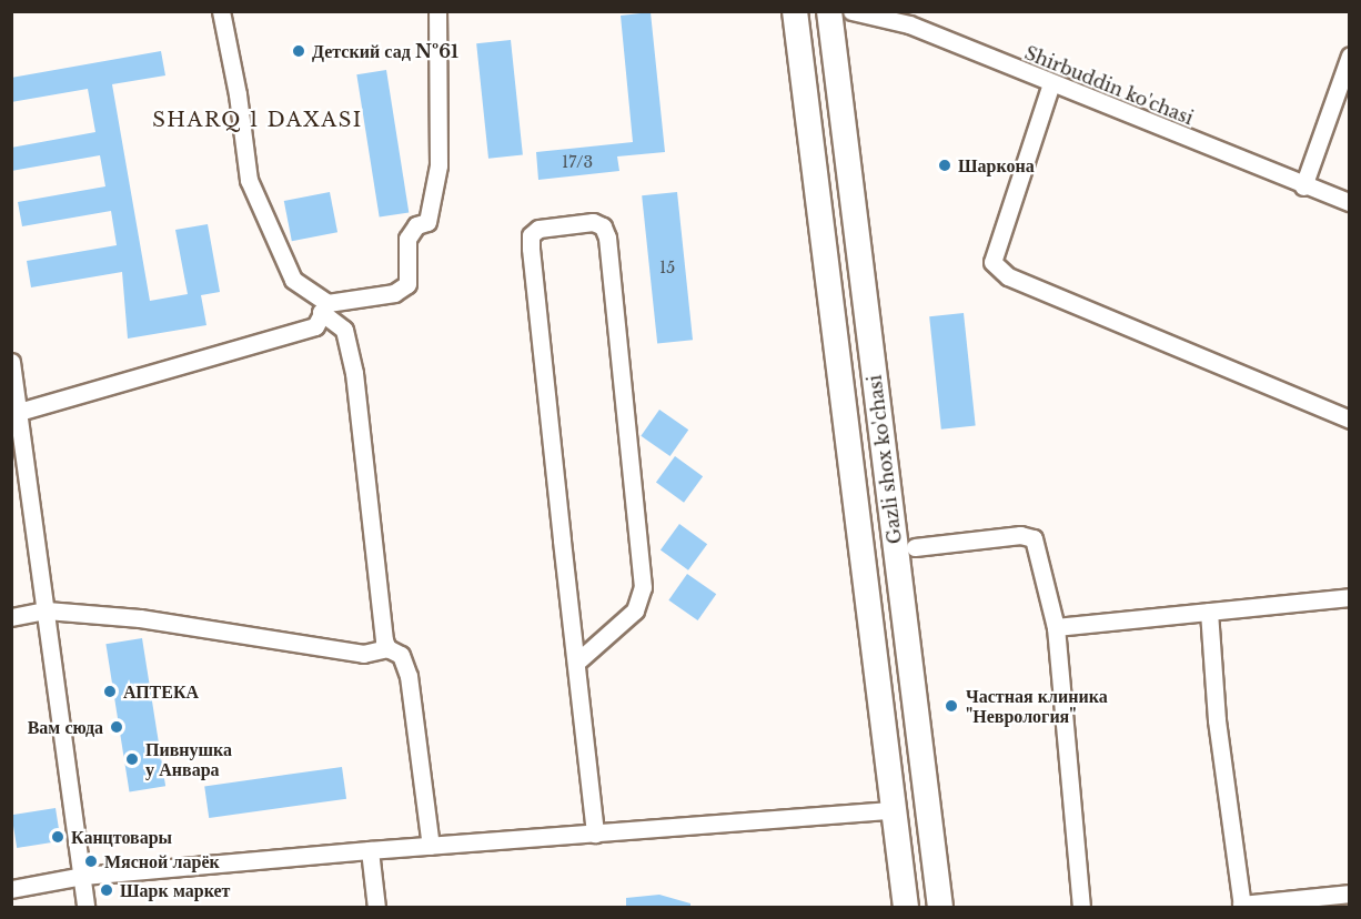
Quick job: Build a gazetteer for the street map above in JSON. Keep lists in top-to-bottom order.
{
  "streets": {
    "highway": ["Gazli shox ko'chasi"],
    "street": ["Shirbuddin ko'chasi"]
  },
  "districts": ["SHARQ 1 DAXASI"],
  "places": [
    "Детский сад №61",
    "Шаркона",
    "АПТЕКА",
    "Частная клиника \"Неврология\"",
    "Вам сюда",
    "Пивнушка у Анвара",
    "Канцтовары",
    "Мясной ларёк",
    "Шарк маркет"
  ],
  "house_numbers": ["17/3", "15"]
}
